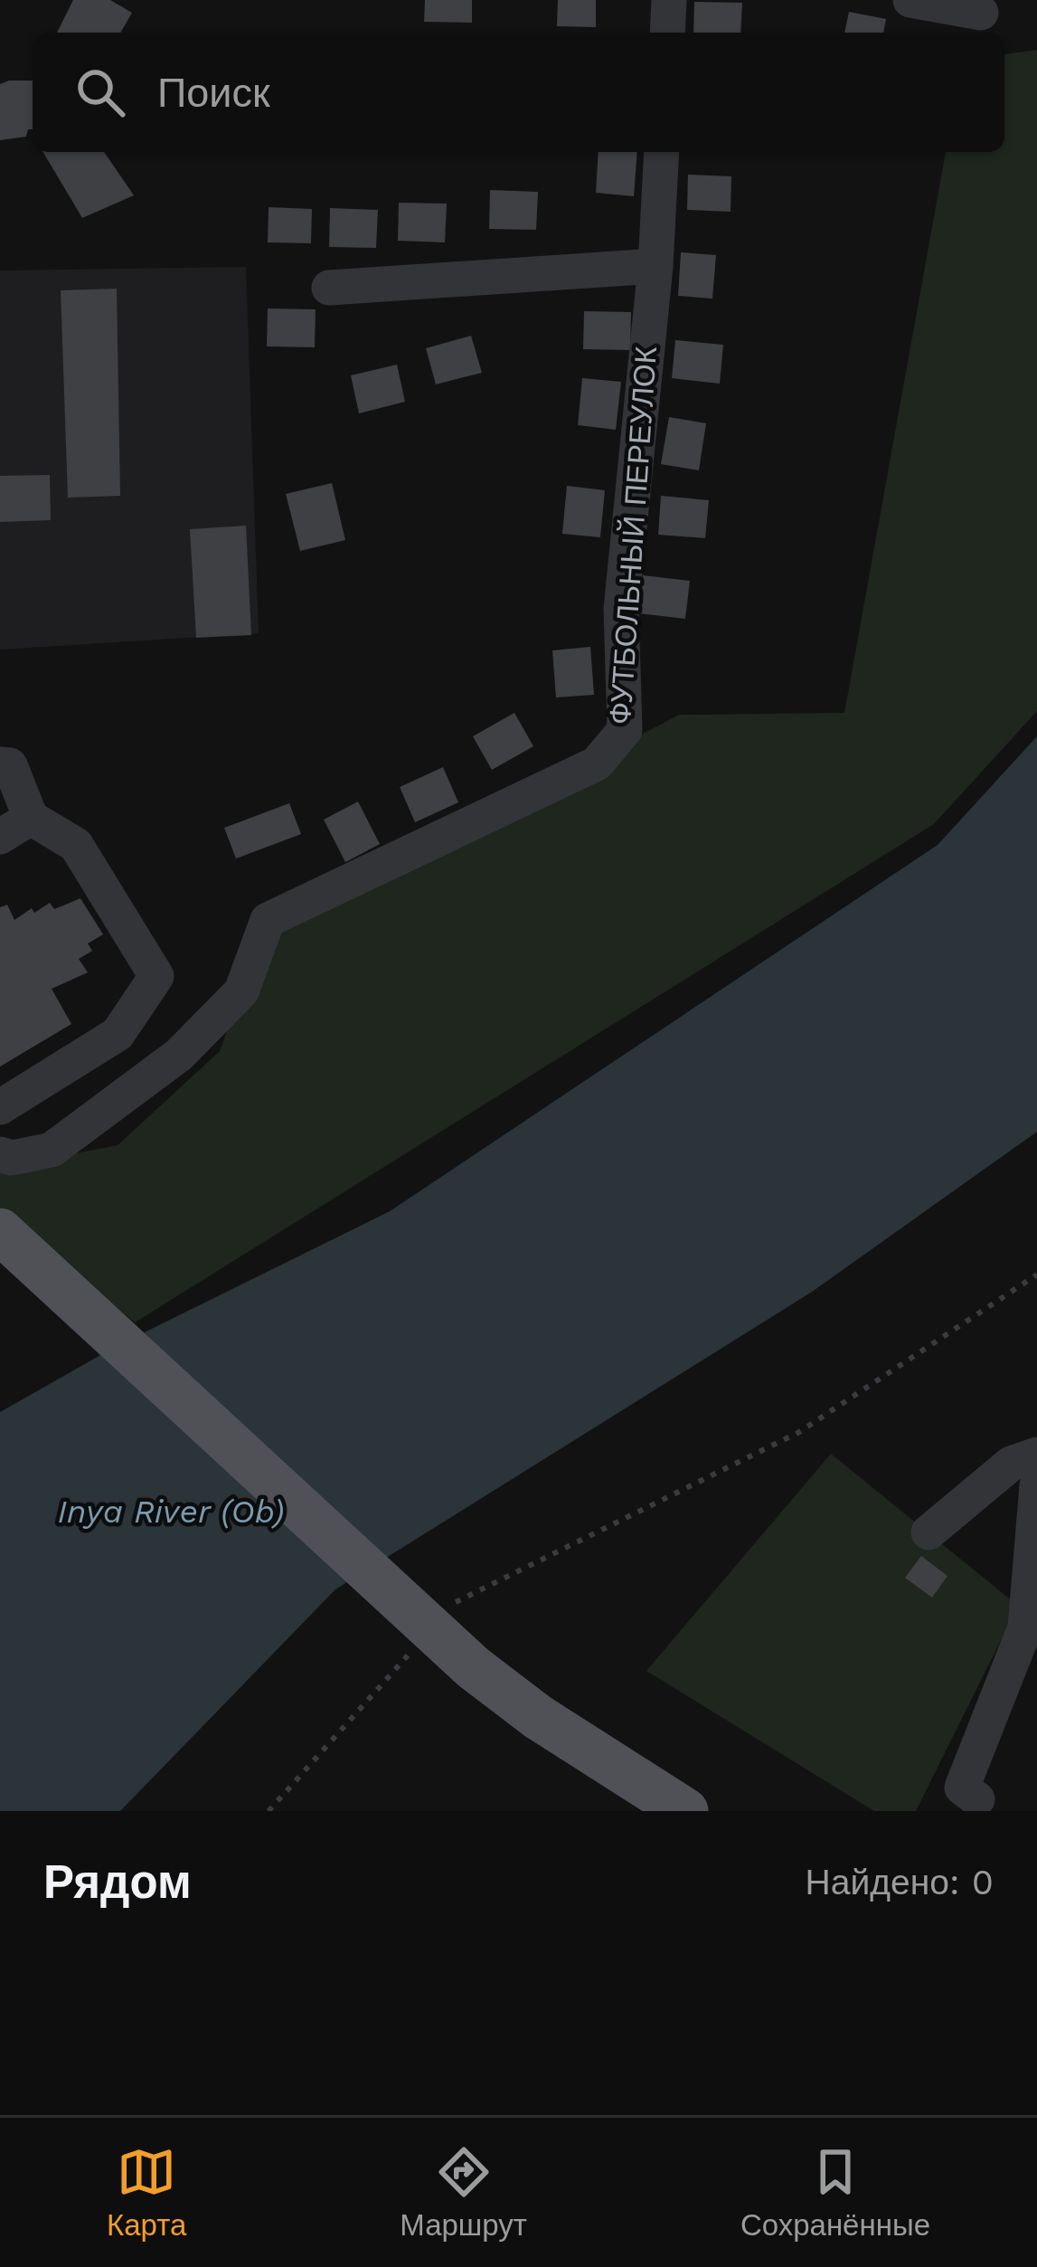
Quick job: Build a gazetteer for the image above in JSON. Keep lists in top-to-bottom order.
{
  "streets": {
    "street": ["ФУТБОЛЬНЫЙ ПЕРЕУЛОК"]
  },
  "water": ["Inya River (Ob)"],
  "page": {
    "search": "Поиск",
    "heading": ["Рядом", "Найдено: 0"],
    "nav": ["Карта", "Маршрут", "Сохранённые"]
  }
}
